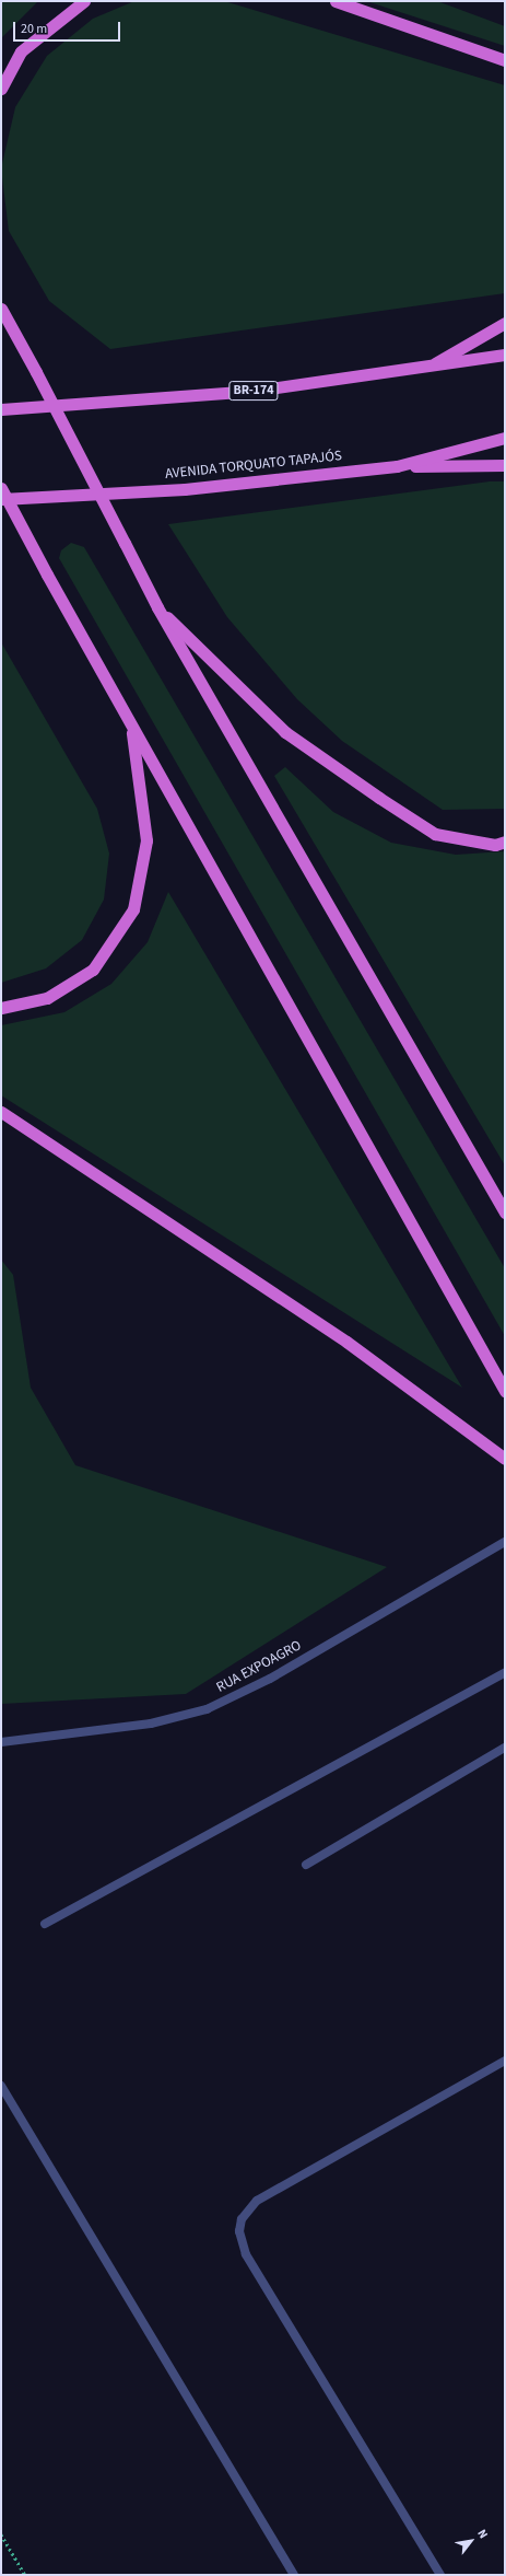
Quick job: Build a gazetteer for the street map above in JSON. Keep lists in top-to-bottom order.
{
  "streets": {
    "highway": ["BR-174", "AVENIDA TORQUATO TAPAJÓS"],
    "street": ["RUA EXPOAGRO"]
  },
  "scale_bar": "20 m",
  "north": "top right"
}
